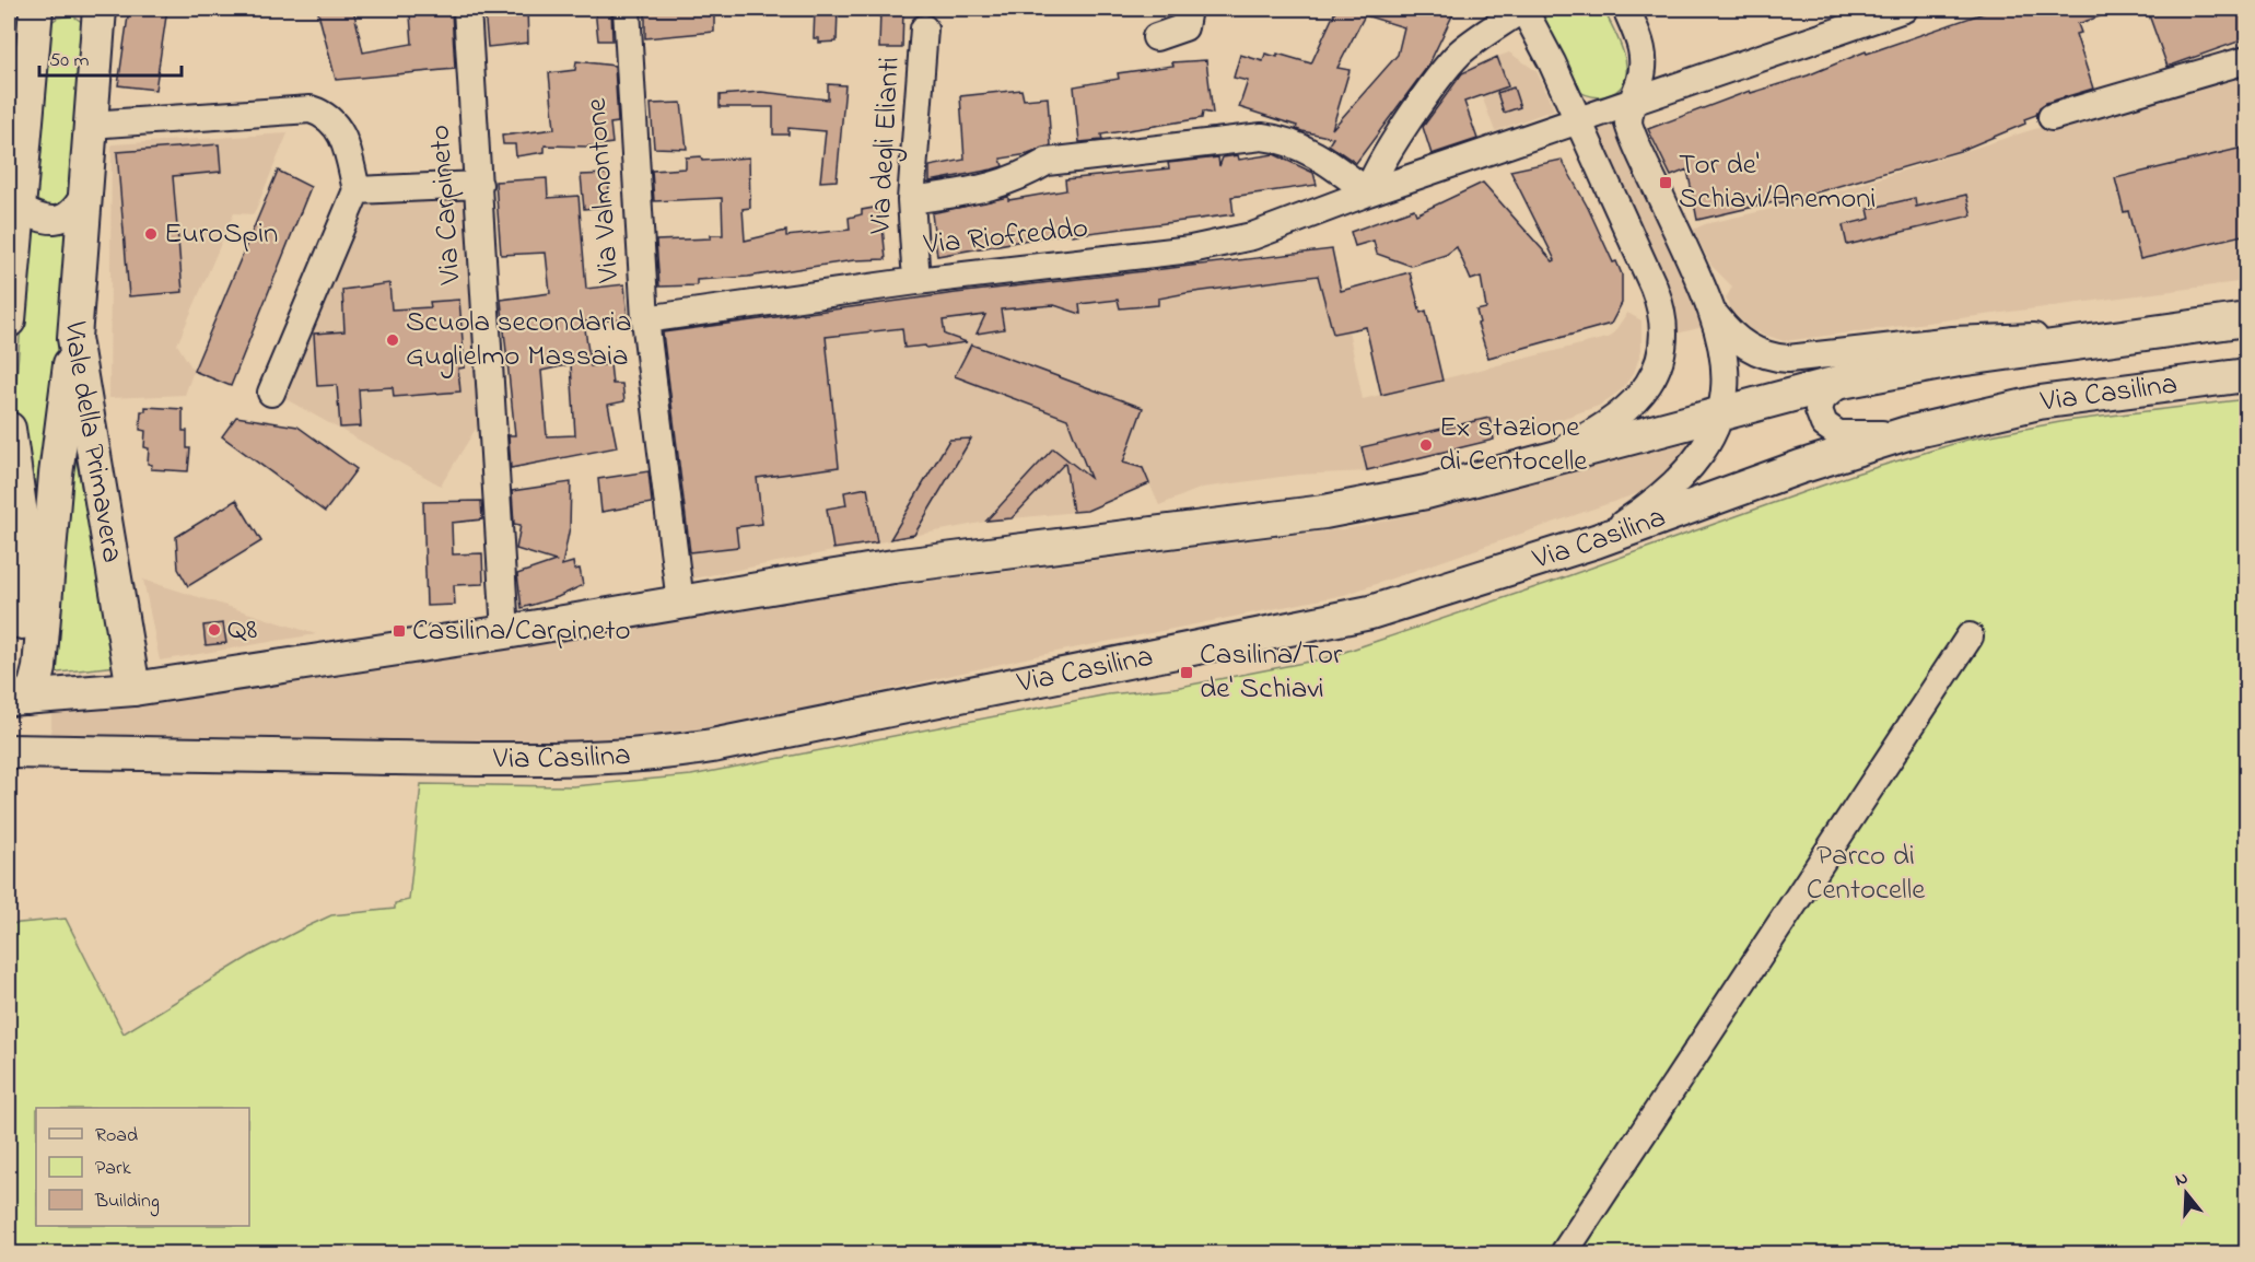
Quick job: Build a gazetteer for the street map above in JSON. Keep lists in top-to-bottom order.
{
  "streets": {
    "main road": ["Via Casilina", "Viale della Primavera"],
    "street": [
      "Via degli Elianti",
      "Via Valmontone",
      "Via Carpineto",
      "Via Riofreddo"
    ]
  },
  "crossings": [
    ["Via Valmontone", "Via Riofreddo"],
    ["Via Valmontone", "Via Casilina"],
    ["Via Carpineto", "Via Casilina"],
    ["Via Casilina", "Viale della Primavera"]
  ],
  "parks": ["Parco di Centocelle"],
  "places": {
    "transit": ["Tor de' Schiavi/Anemoni", "Casilina/Carpineto", "Casilina/Tor de' Schiavi"],
    "other": [
      "EuroSpin",
      "Scuola secondaria Guglielmo Massaia",
      "Ex stazione di Centocelle",
      "Q8"
    ]
  },
  "legend": ["Road", "Park", "Building"],
  "scale_bar": "50 m",
  "north": "top"
}
